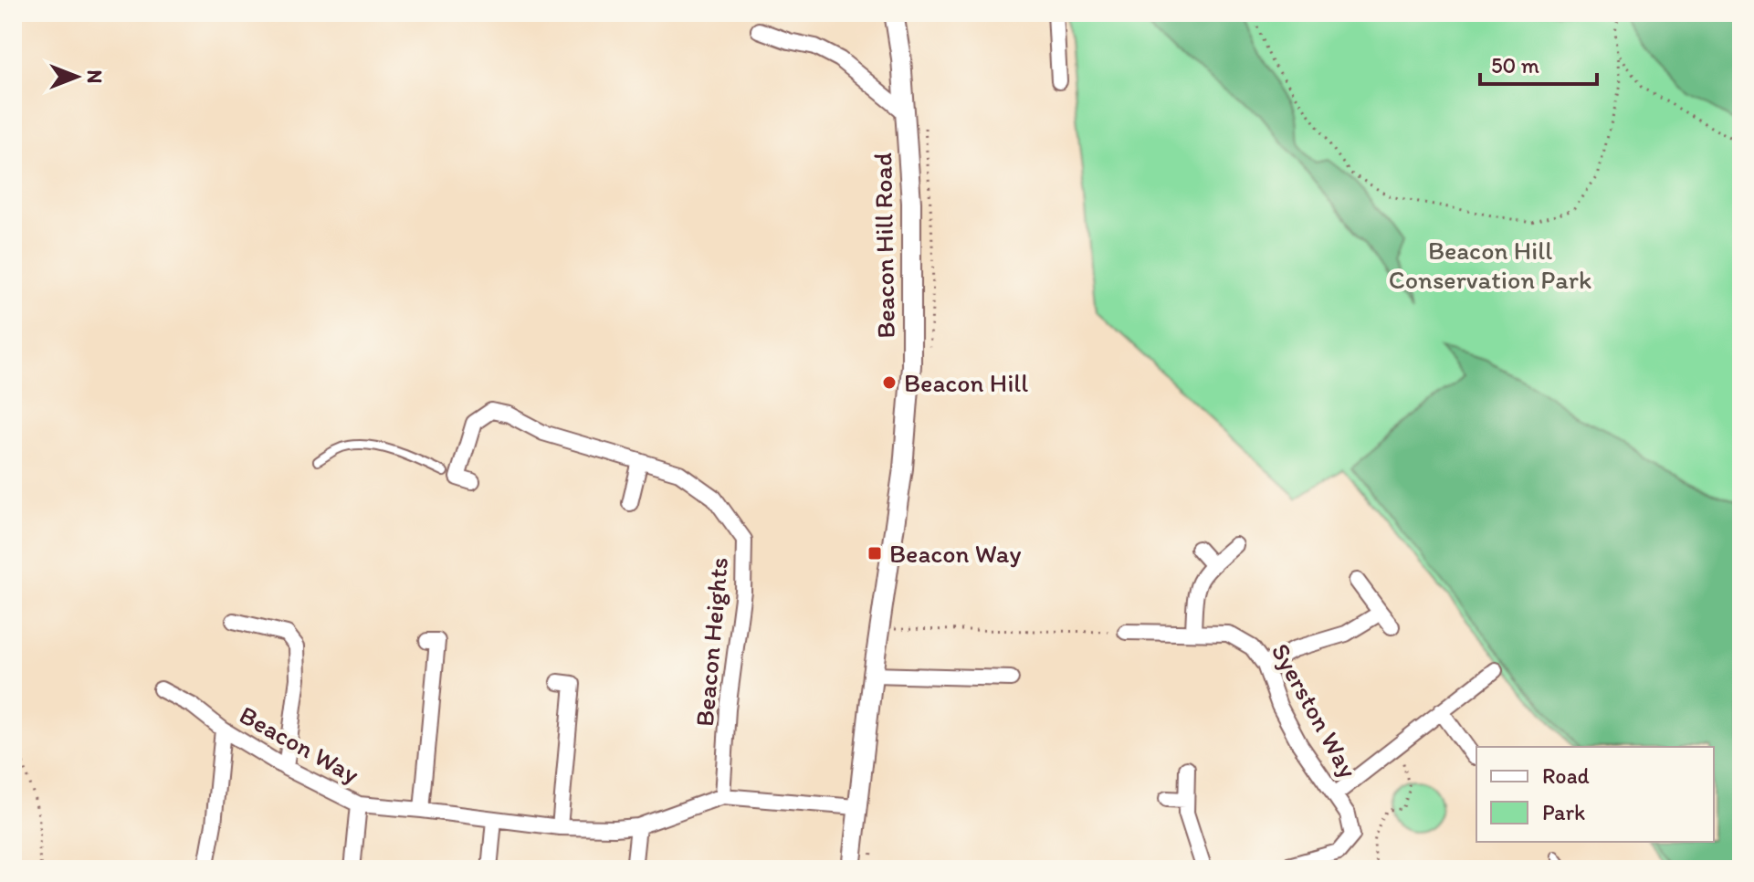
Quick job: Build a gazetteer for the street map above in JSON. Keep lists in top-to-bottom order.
{
  "streets": {
    "street": [
      "Beacon Hill Road",
      "Beacon Heights",
      "Syerston Way",
      "Beacon Way"
    ]
  },
  "crossings": [
    ["Beacon Hill Road", "Beacon Way"],
    ["Beacon Heights", "Beacon Way"]
  ],
  "parks": ["Beacon Hill Conservation Park"],
  "places": {
    "other": ["Beacon Hill"],
    "transit": ["Beacon Way"]
  },
  "legend": ["Road", "Park"],
  "scale_bar": "50 m",
  "north": "right"
}
